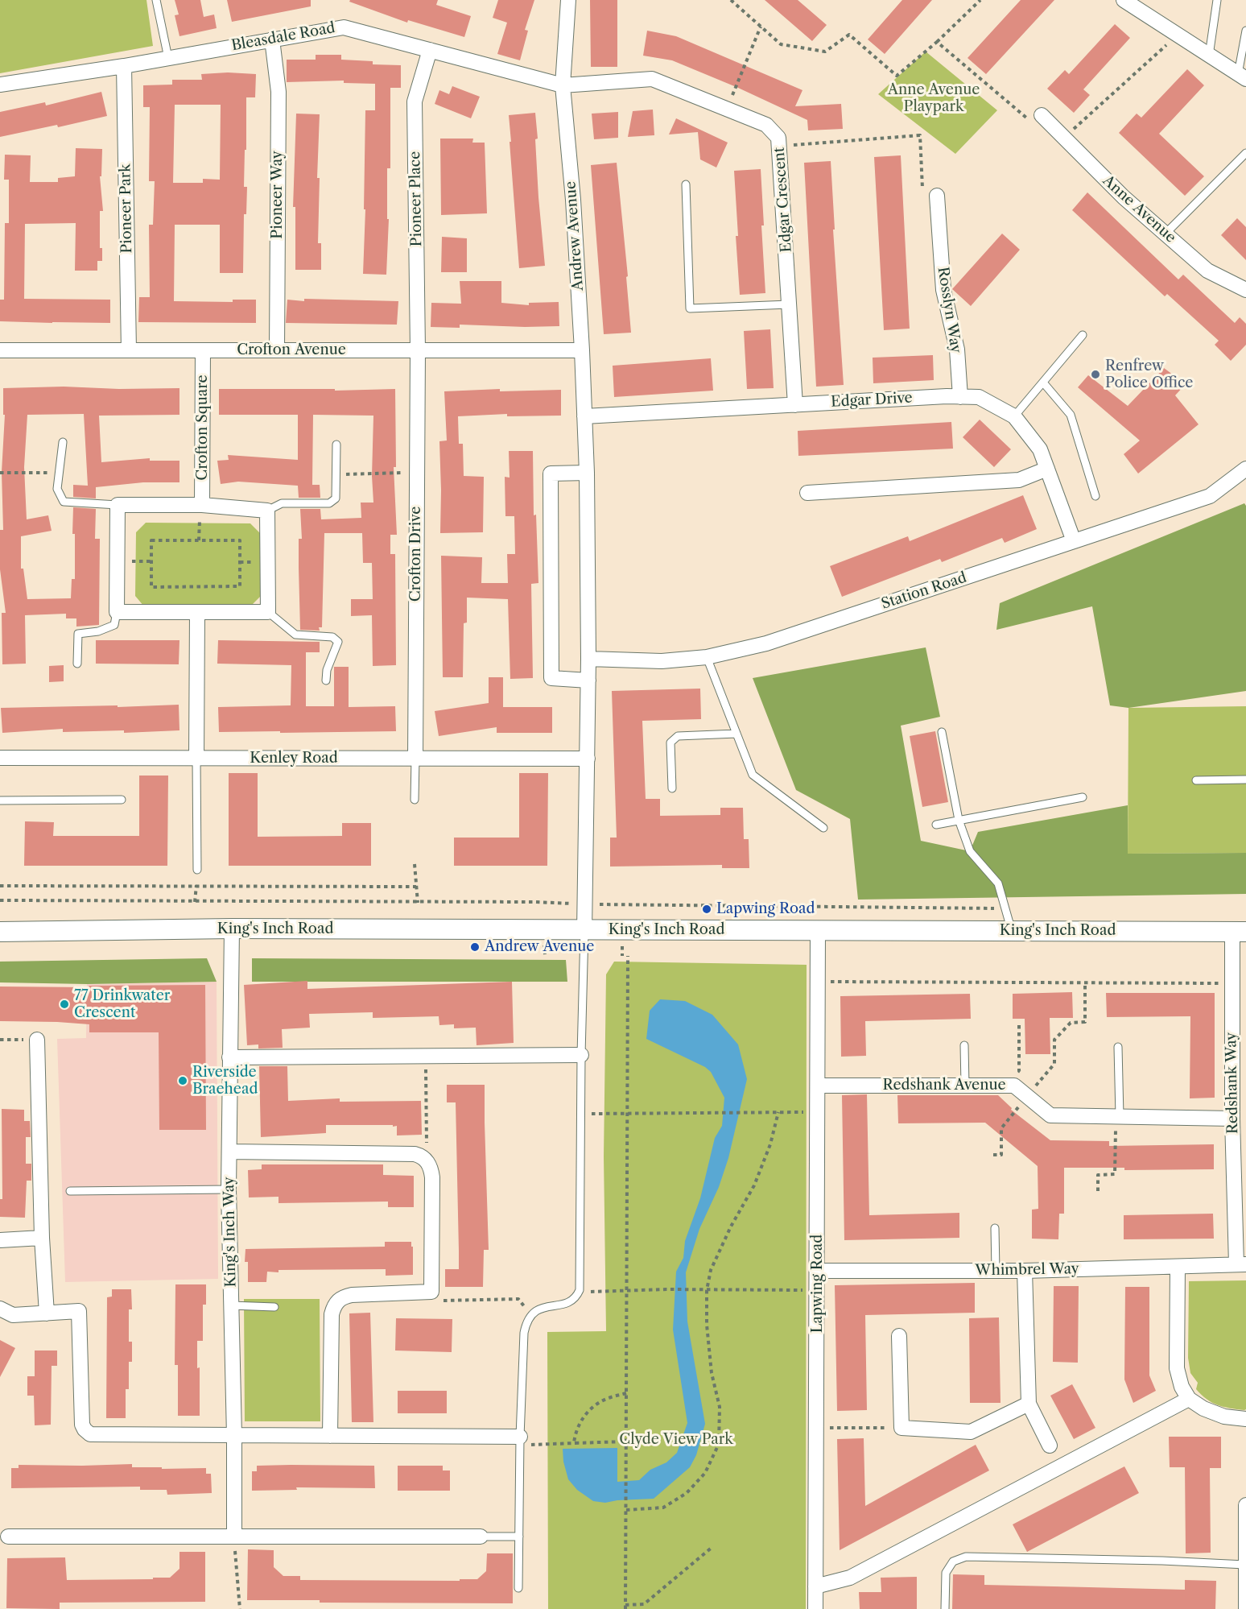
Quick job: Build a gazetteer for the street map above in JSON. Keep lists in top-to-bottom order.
{
  "streets": {
    "street": [
      "Bleasdale Road",
      "Pioneer Way",
      "Pioneer Place",
      "Edgar Crescent",
      "Pioneer Park",
      "Anne Avenue",
      "Andrew Avenue",
      "Rosslyn Way",
      "Crofton Avenue",
      "Edgar Drive",
      "Crofton Square",
      "Crofton Drive",
      "Station Road",
      "Kenley Road",
      "King's Inch Road",
      "Redshank Way",
      "Redshank Avenue",
      "King's Inch Way",
      "Whimbrel Way",
      "Lapwing Road"
    ]
  },
  "crossings": [
    ["Bleasdale Road", "Pioneer Way"],
    ["Bleasdale Road", "Pioneer Place"],
    ["Bleasdale Road", "Edgar Crescent"],
    ["Bleasdale Road", "Pioneer Park"],
    ["Bleasdale Road", "Andrew Avenue"],
    ["Pioneer Way", "Crofton Avenue"],
    ["Pioneer Place", "Crofton Avenue"],
    ["Pioneer Place", "Crofton Drive"],
    ["Edgar Crescent", "Andrew Avenue"],
    ["Edgar Crescent", "Edgar Drive"],
    ["Pioneer Park", "Crofton Avenue"],
    ["Andrew Avenue", "Crofton Avenue"],
    ["Andrew Avenue", "Edgar Drive"],
    ["Andrew Avenue", "Station Road"],
    ["Andrew Avenue", "Kenley Road"],
    ["Andrew Avenue", "King's Inch Road"],
    ["Rosslyn Way", "Edgar Drive"],
    ["Crofton Avenue", "Crofton Square"],
    ["Crofton Avenue", "Crofton Drive"],
    ["Edgar Drive", "Station Road"],
    ["Crofton Drive", "Kenley Road"],
    ["King's Inch Road", "Redshank Way"],
    ["King's Inch Road", "King's Inch Way"],
    ["King's Inch Road", "Lapwing Road"],
    ["Redshank Way", "Redshank Avenue"],
    ["Redshank Way", "Whimbrel Way"],
    ["Redshank Avenue", "Lapwing Road"],
    ["Whimbrel Way", "Lapwing Road"]
  ],
  "parks": ["Anne Avenue Playpark", "Clyde View Park"],
  "places": [
    "Renfrew Police Office",
    "Lapwing Road",
    "Andrew Avenue",
    "77 Drinkwater Crescent",
    "Riverside Braehead"
  ]
}
